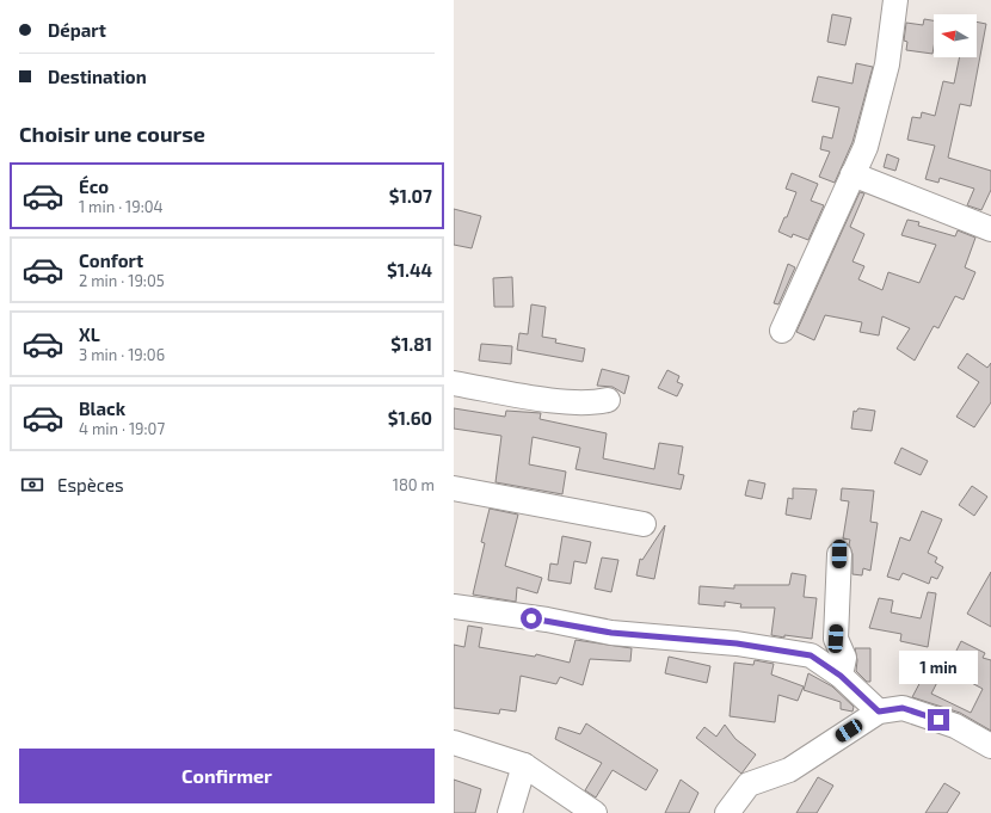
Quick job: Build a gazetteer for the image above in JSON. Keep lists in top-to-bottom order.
{
  "north": "left",
  "page": {
    "banner": ["Départ", "Destination"],
    "heading": "Choisir une course",
    "list": [
      {
        "name": "Éco",
        "note": "1 min · 19:04",
        "value": "$1.07"
      },
      {
        "name": "Confort",
        "note": "2 min · 19:05",
        "value": "$1.44"
      },
      {
        "name": "XL",
        "note": "3 min · 19:06",
        "value": "$1.81"
      },
      {
        "name": "Black",
        "note": "4 min · 19:07",
        "value": "$1.60"
      }
    ],
    "pay": ["Espèces", "180 m"],
    "bubble": "1 min",
    "buttons": "Confirmer"
  }
}
